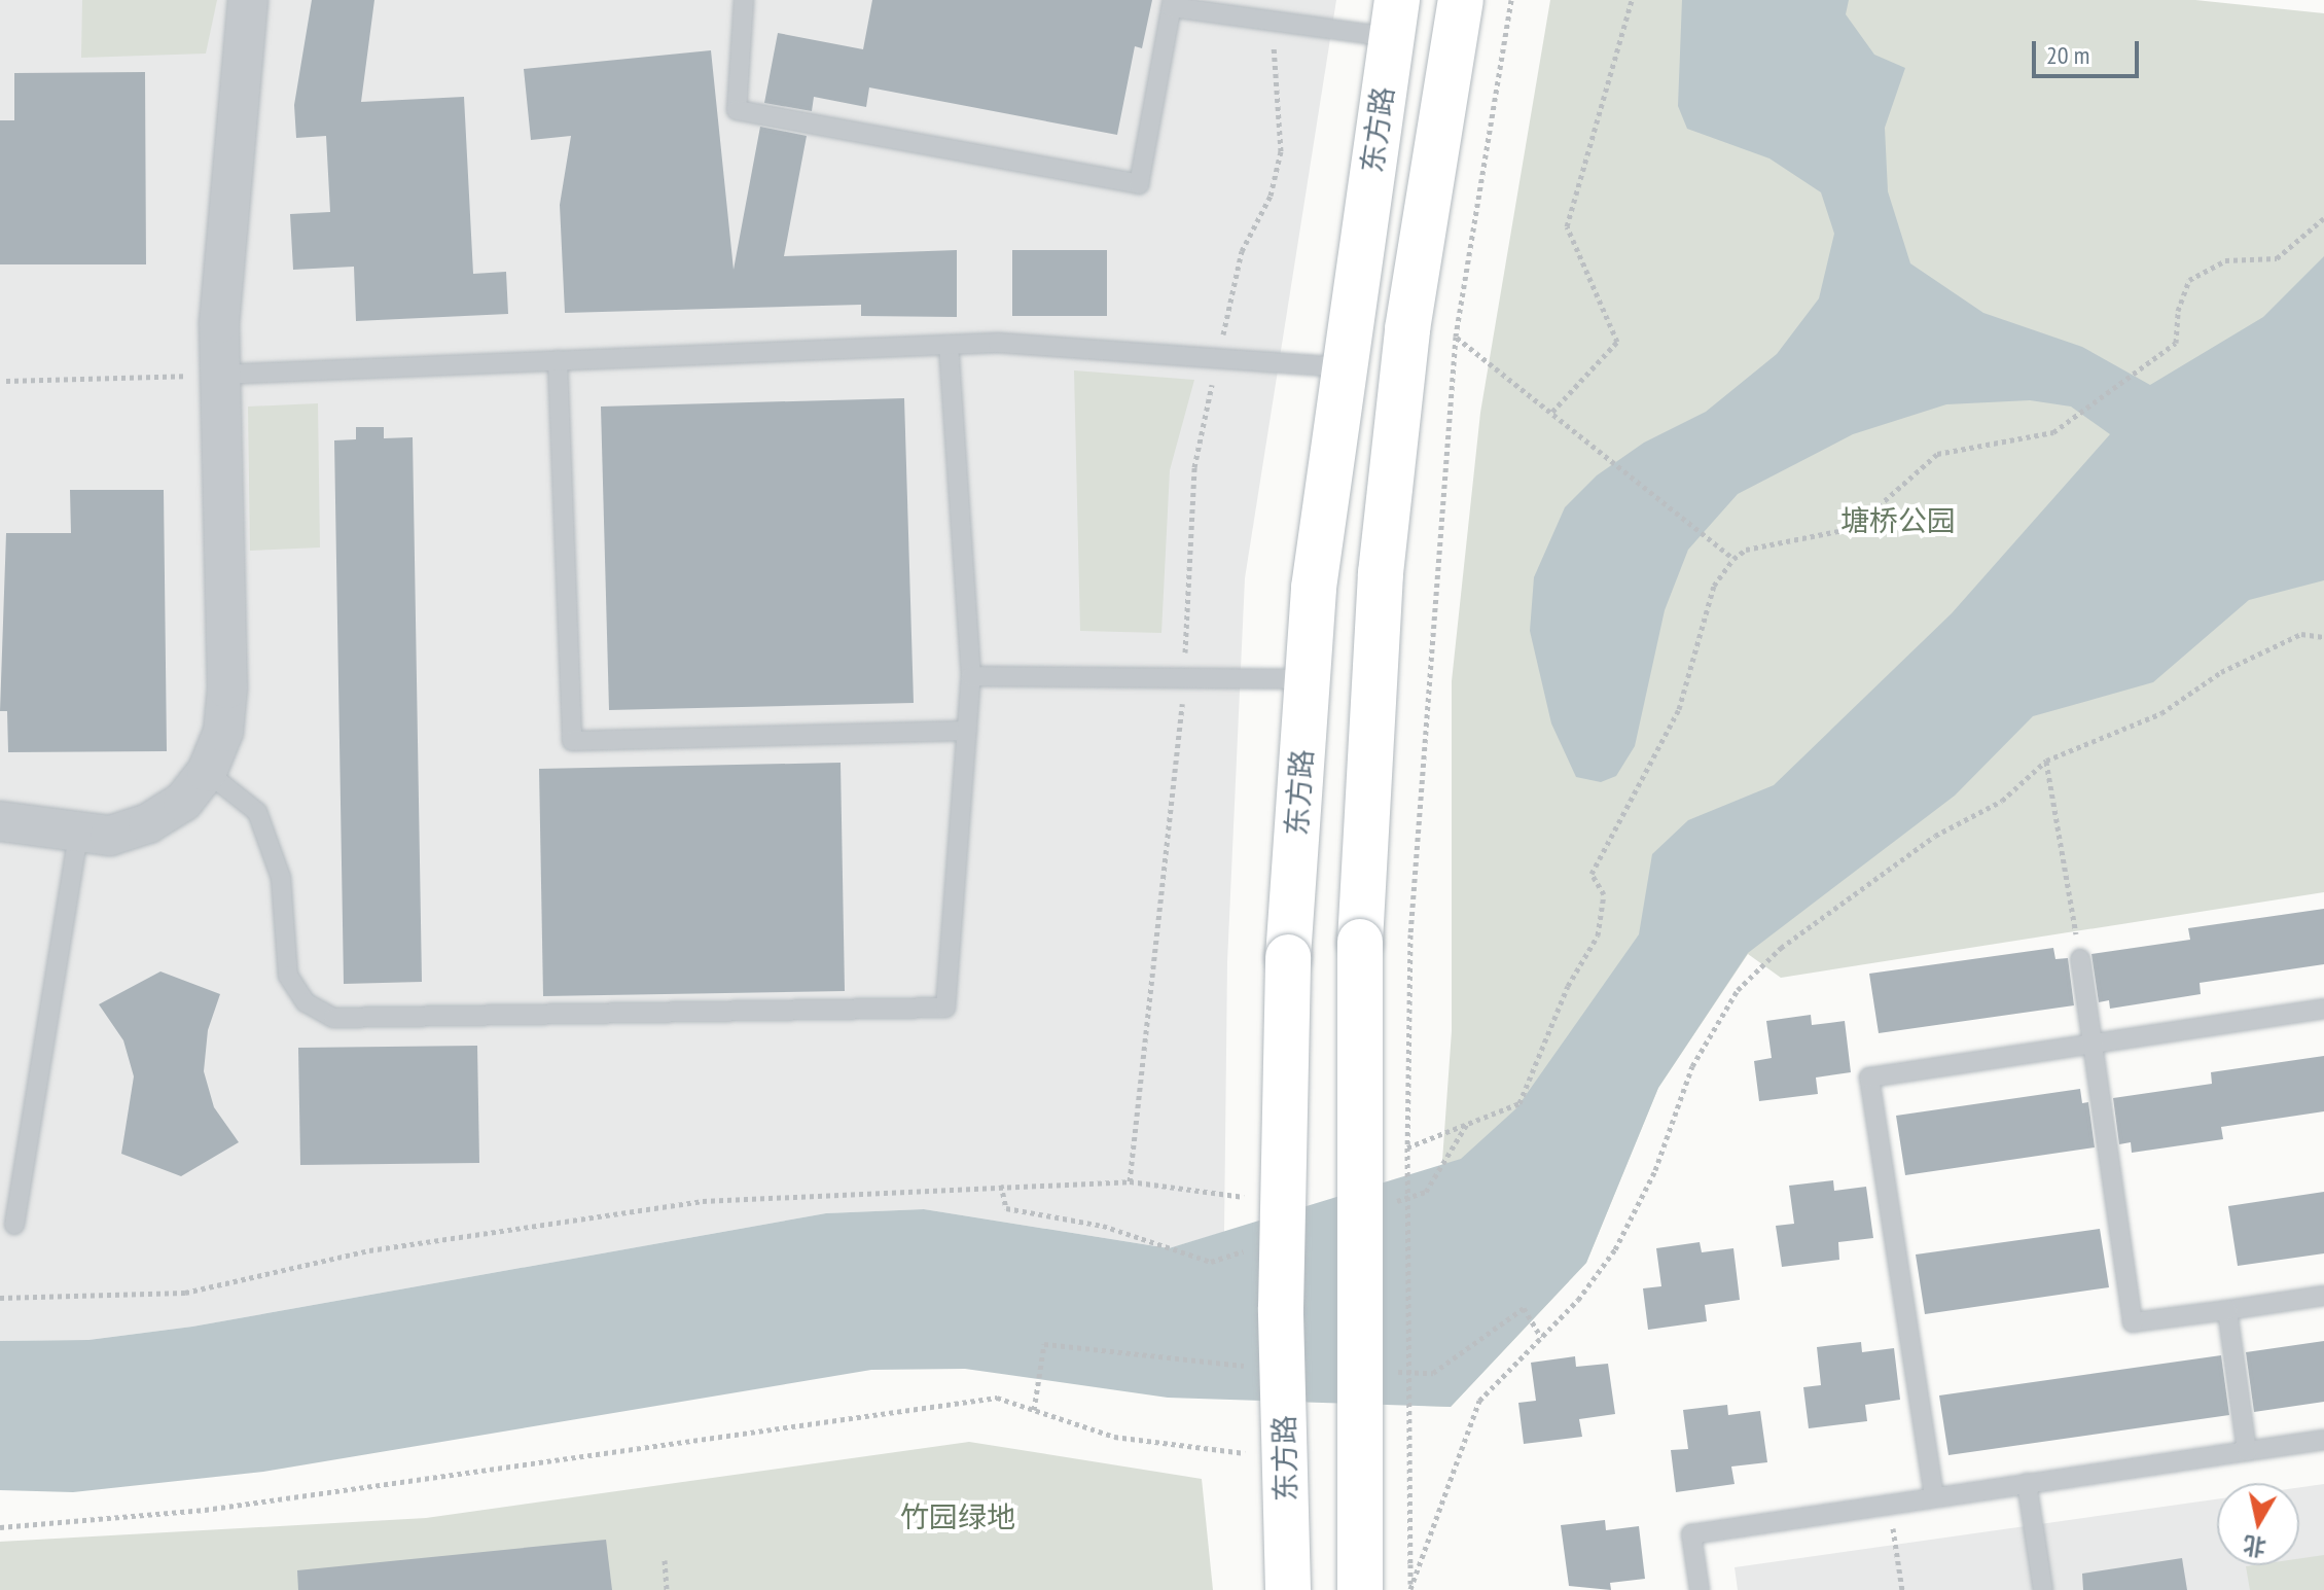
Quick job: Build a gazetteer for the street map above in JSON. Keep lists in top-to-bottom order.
{
  "streets": {
    "main road": ["东方路"]
  },
  "parks": ["塘桥公园", "竹园绿地"],
  "scale_bar": "20 m",
  "north": "bottom"
}
